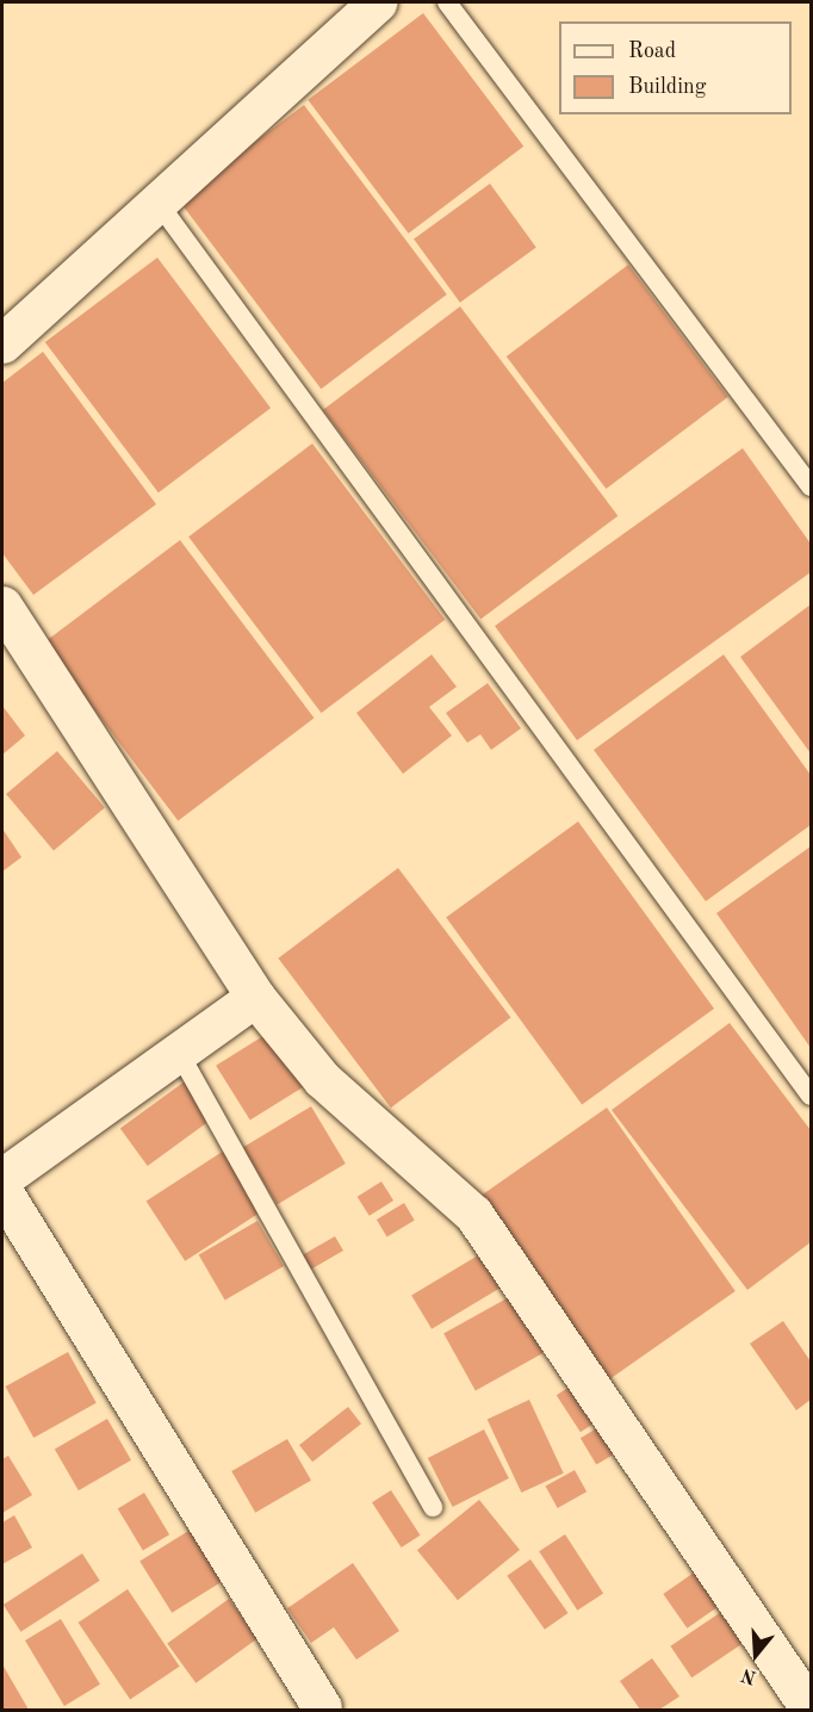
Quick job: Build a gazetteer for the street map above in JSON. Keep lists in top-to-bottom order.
{
  "legend": ["Road", "Building"],
  "north": "bottom"
}
